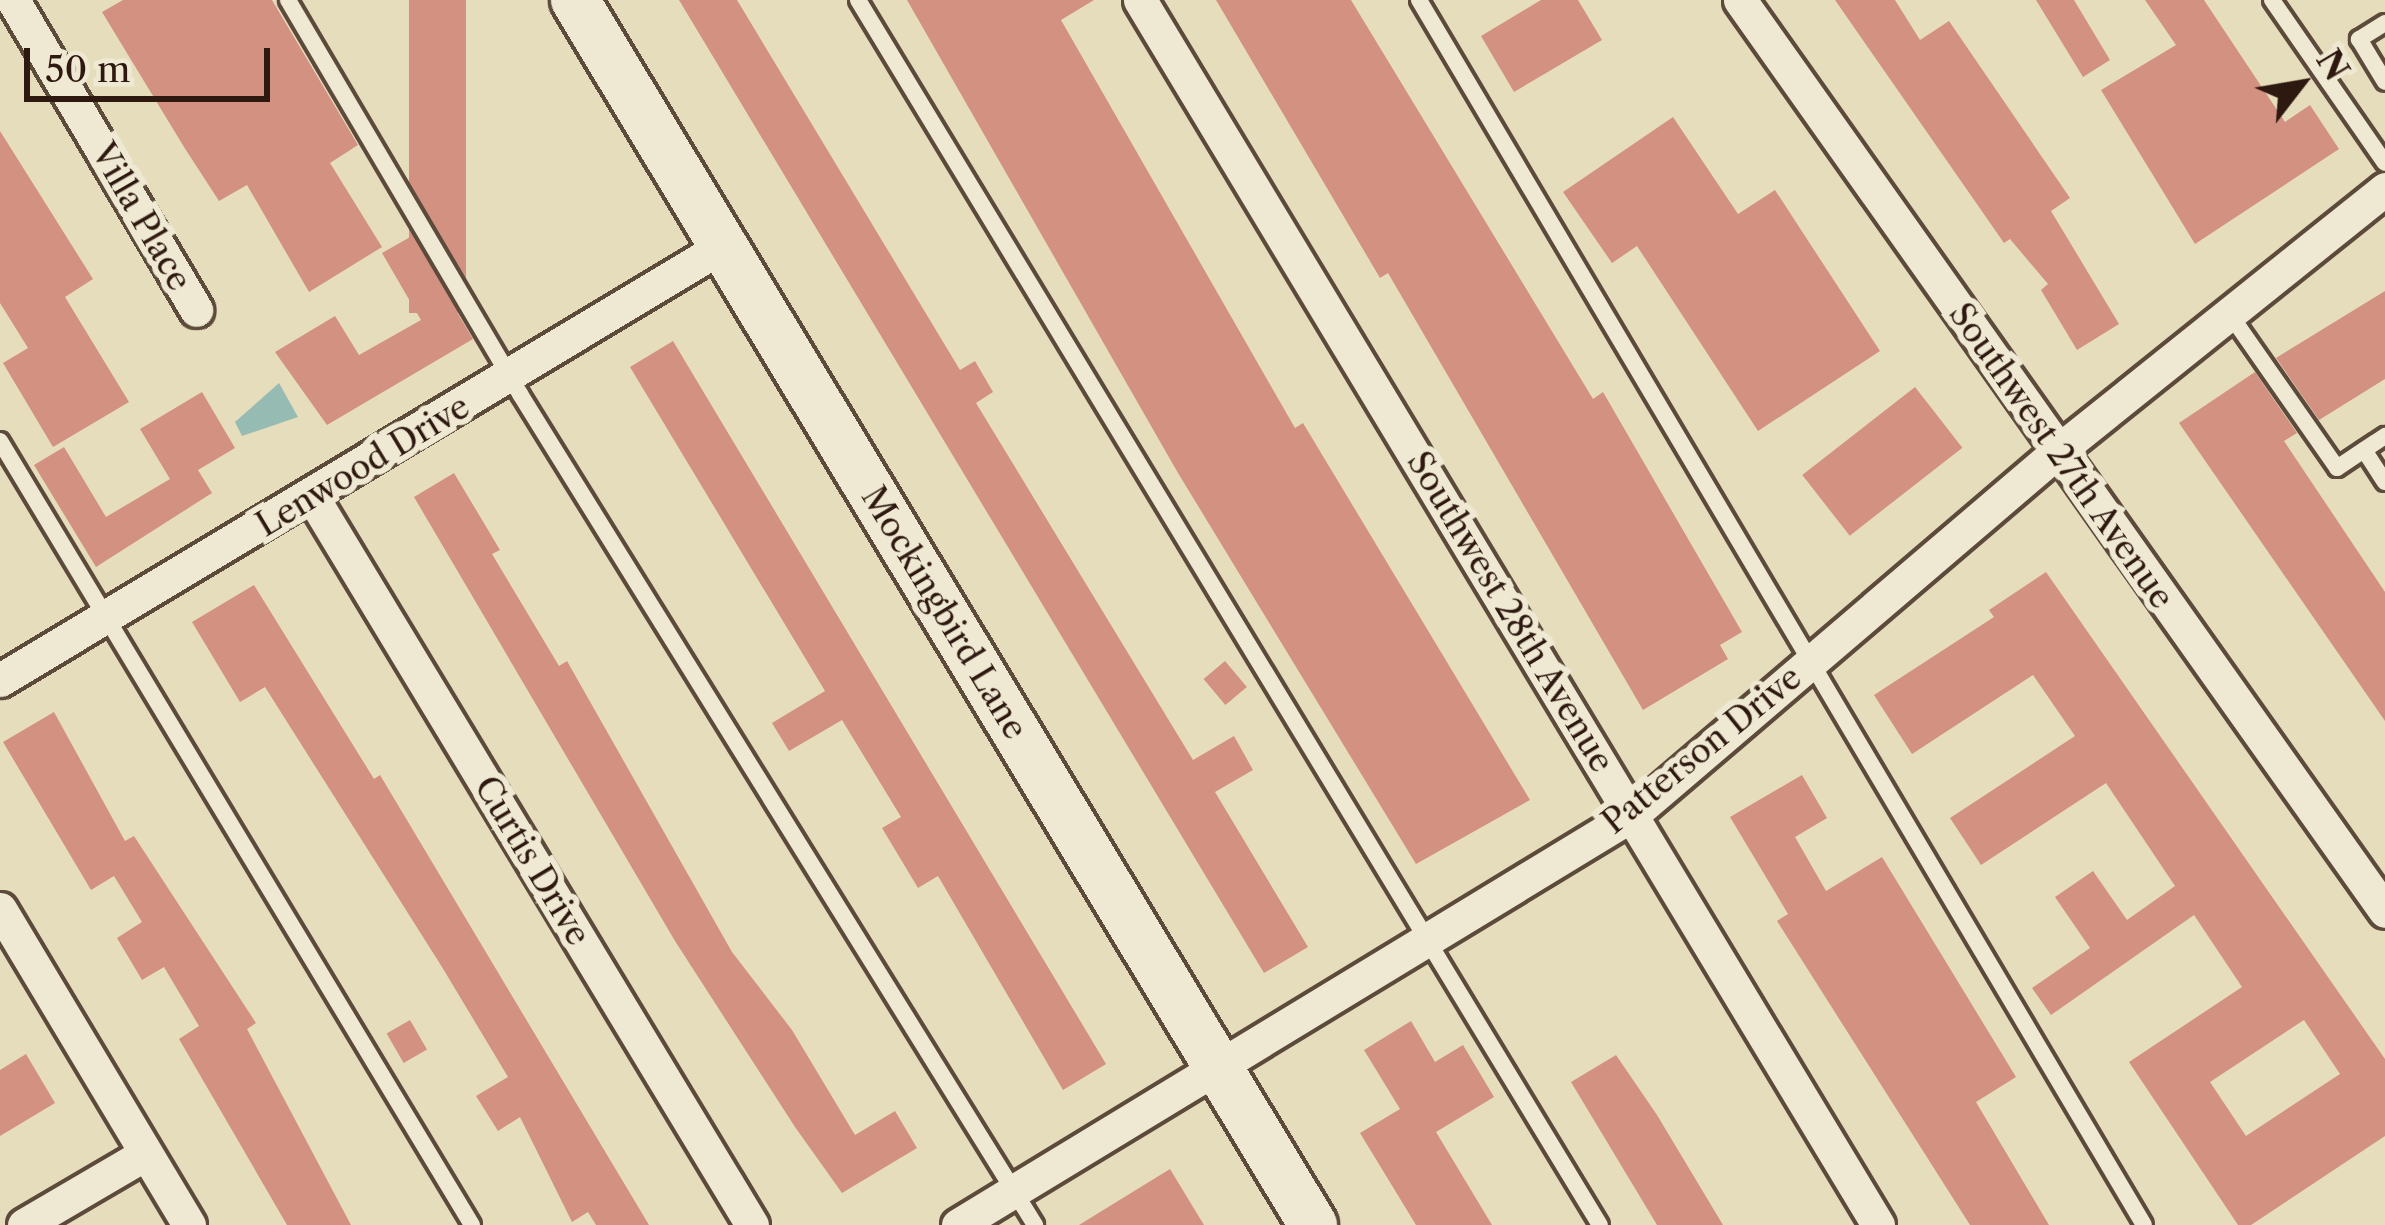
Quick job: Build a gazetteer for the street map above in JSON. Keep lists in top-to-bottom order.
{
  "streets": {
    "main road": ["Mockingbird Lane"],
    "street": [
      "Villa Place",
      "Southwest 27th Avenue",
      "Lenwood Drive",
      "Southwest 28th Avenue",
      "Patterson Drive",
      "Curtis Drive"
    ]
  },
  "crossings": [
    ["Southwest 27th Avenue", "Patterson Drive"],
    ["Lenwood Drive", "Mockingbird Lane"],
    ["Lenwood Drive", "Curtis Drive"],
    ["Southwest 28th Avenue", "Patterson Drive"],
    ["Mockingbird Lane", "Patterson Drive"]
  ],
  "scale_bar": "50 m",
  "north": "top right"
}
